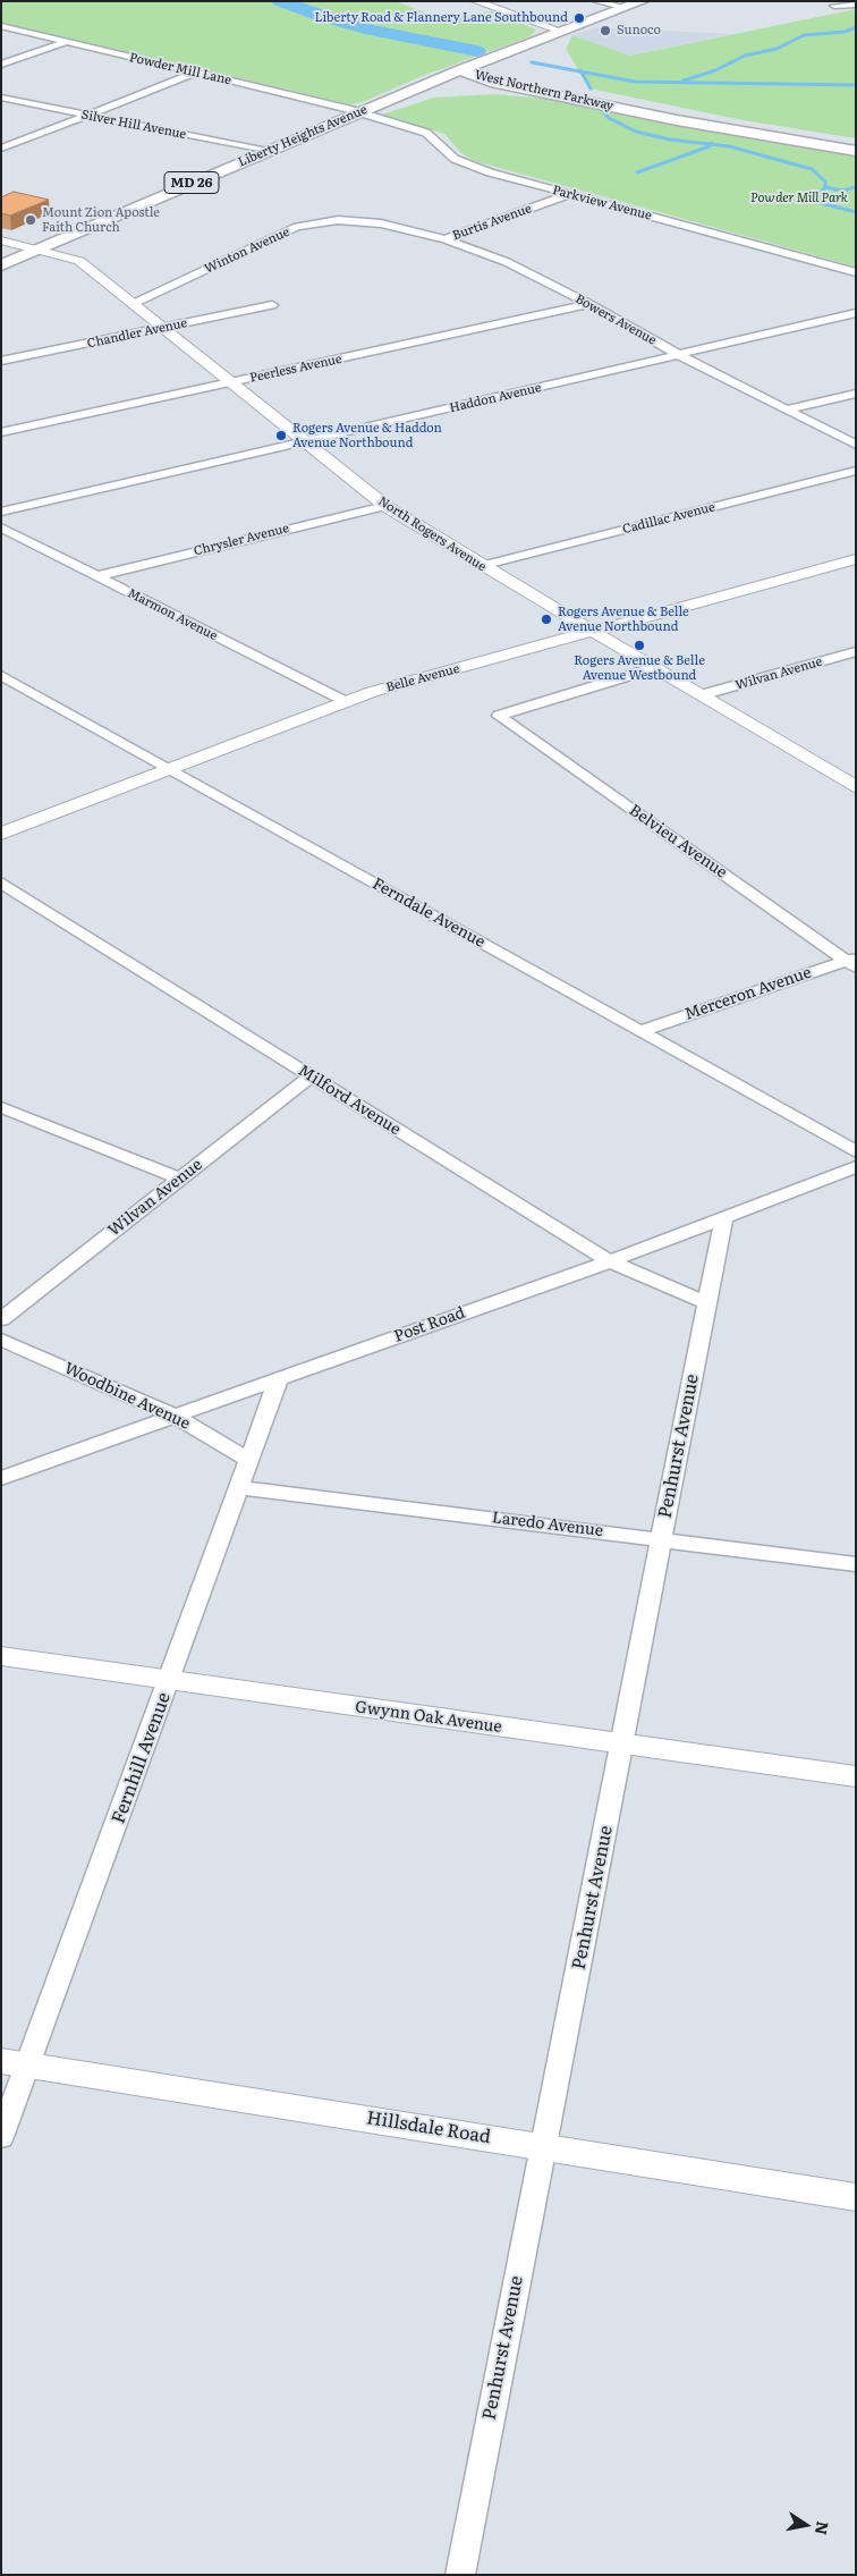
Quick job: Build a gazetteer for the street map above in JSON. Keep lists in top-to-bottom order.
{
  "streets": {
    "main road": ["West Northern Parkway", "Liberty Heights Avenue", "MD 26"],
    "street": [
      "Powder Mill Lane",
      "Silver Hill Avenue",
      "Parkview Avenue",
      "Burtis Avenue",
      "Winton Avenue",
      "Bowers Avenue",
      "Chandler Avenue",
      "Peerless Avenue",
      "Haddon Avenue",
      "Cadillac Avenue",
      "North Rogers Avenue",
      "Chrysler Avenue",
      "Marmon Avenue",
      "Wilvan Avenue",
      "Belle Avenue",
      "Belvieu Avenue",
      "Ferndale Avenue",
      "Merceron Avenue",
      "Milford Avenue",
      "Post Road",
      "Woodbine Avenue",
      "Penhurst Avenue",
      "Laredo Avenue",
      "Gwynn Oak Avenue",
      "Fernhill Avenue",
      "Hillsdale Road"
    ]
  },
  "crossings": [
    ["Powder Mill Lane", "Liberty Heights Avenue"],
    ["Powder Mill Lane", "Parkview Avenue"],
    ["West Northern Parkway", "Liberty Heights Avenue"],
    ["Silver Hill Avenue", "Liberty Heights Avenue"],
    ["Liberty Heights Avenue", "MD 26"],
    ["Liberty Heights Avenue", "Parkview Avenue"],
    ["Liberty Heights Avenue", "North Rogers Avenue"],
    ["Parkview Avenue", "Burtis Avenue"],
    ["Burtis Avenue", "Bowers Avenue"],
    ["Winton Avenue", "Bowers Avenue"],
    ["Winton Avenue", "North Rogers Avenue"],
    ["Bowers Avenue", "Peerless Avenue"],
    ["Bowers Avenue", "Haddon Avenue"],
    ["Chandler Avenue", "North Rogers Avenue"],
    ["Peerless Avenue", "North Rogers Avenue"],
    ["Haddon Avenue", "North Rogers Avenue"],
    ["Cadillac Avenue", "North Rogers Avenue"],
    ["North Rogers Avenue", "Chrysler Avenue"],
    ["North Rogers Avenue", "Wilvan Avenue"],
    ["North Rogers Avenue", "Belle Avenue"],
    ["North Rogers Avenue", "Belvieu Avenue"],
    ["Chrysler Avenue", "Marmon Avenue"],
    ["Marmon Avenue", "Belle Avenue"],
    ["Wilvan Avenue", "Milford Avenue"],
    ["Belle Avenue", "Ferndale Avenue"],
    ["Belvieu Avenue", "Merceron Avenue"],
    ["Ferndale Avenue", "Merceron Avenue"],
    ["Milford Avenue", "Post Road"],
    ["Milford Avenue", "Penhurst Avenue"],
    ["Post Road", "Woodbine Avenue"],
    ["Post Road", "Penhurst Avenue"],
    ["Post Road", "Fernhill Avenue"],
    ["Woodbine Avenue", "Fernhill Avenue"],
    ["Penhurst Avenue", "Laredo Avenue"],
    ["Penhurst Avenue", "Gwynn Oak Avenue"],
    ["Penhurst Avenue", "Hillsdale Road"],
    ["Laredo Avenue", "Fernhill Avenue"],
    ["Gwynn Oak Avenue", "Fernhill Avenue"],
    ["Fernhill Avenue", "Hillsdale Road"]
  ],
  "parks": ["Powder Mill Park"],
  "places": [
    "Liberty Road & Flannery Lane Southbound",
    "Sunoco",
    "Mount Zion Apostle Faith Church",
    "Rogers Avenue & Haddon Avenue Northbound",
    "Rogers Avenue & Belle Avenue Northbound",
    "Rogers Avenue & Belle Avenue Westbound"
  ],
  "north": "right"
}
